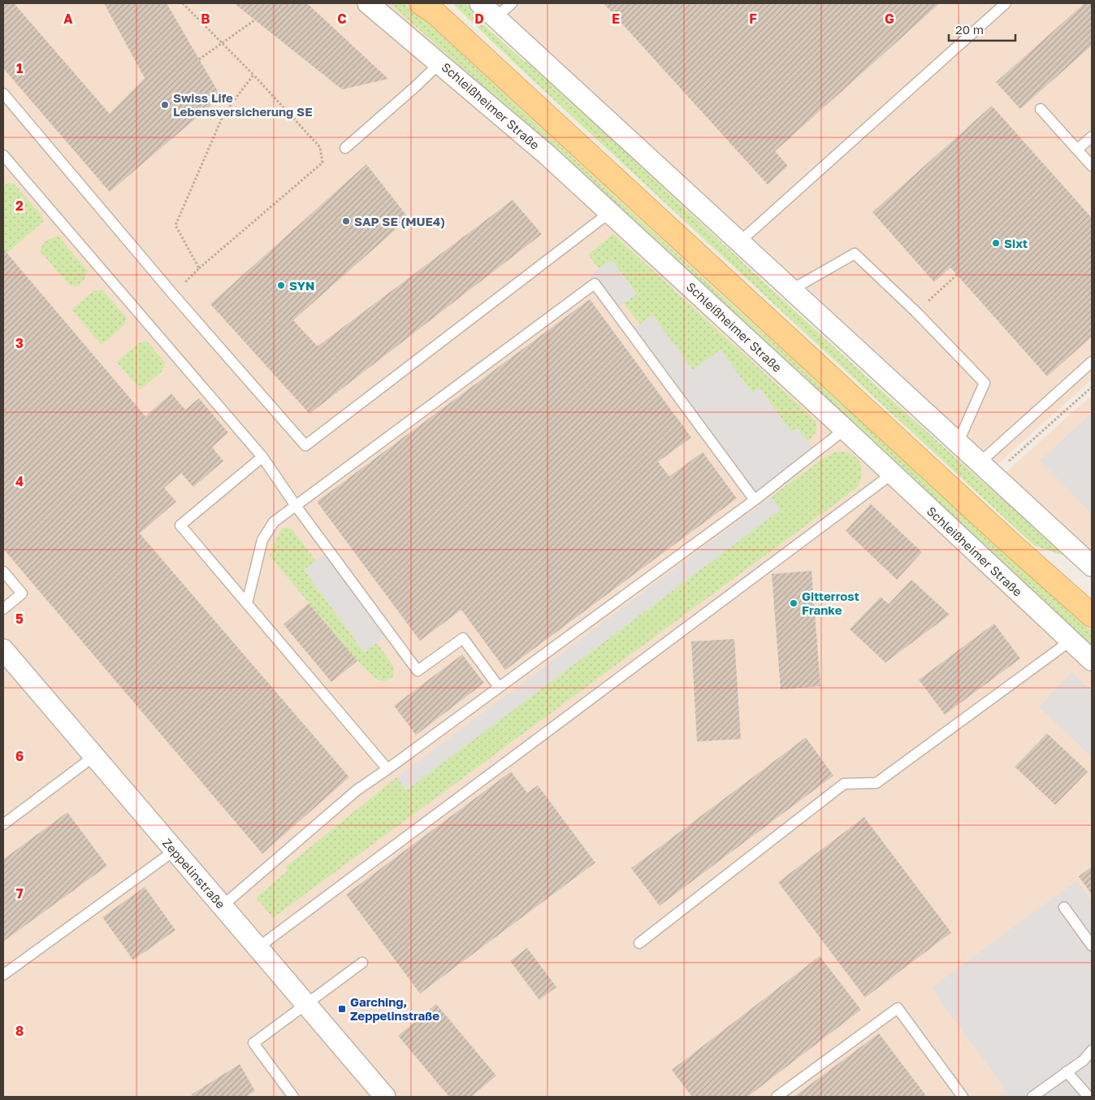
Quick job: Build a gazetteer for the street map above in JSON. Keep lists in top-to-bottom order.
{
  "streets": {
    "street": ["Schleißheimer Straße", "Zeppelinstraße"]
  },
  "places": {
    "other": [
      "Swiss Life Lebensversicherung SE",
      "SAP SE (MUE4)",
      "Sixt",
      "SYN",
      "Gitterrost Franke"
    ],
    "transit": ["Garching, Zeppelinstraße"]
  },
  "scale_bar": "20 m",
  "grid": {
    "columns": [
      "A",
      "B",
      "C",
      "D",
      "E",
      "F",
      "G"
    ],
    "rows": [
      "1",
      "2",
      "3",
      "4",
      "5",
      "6",
      "7",
      "8"
    ]
  }
}
